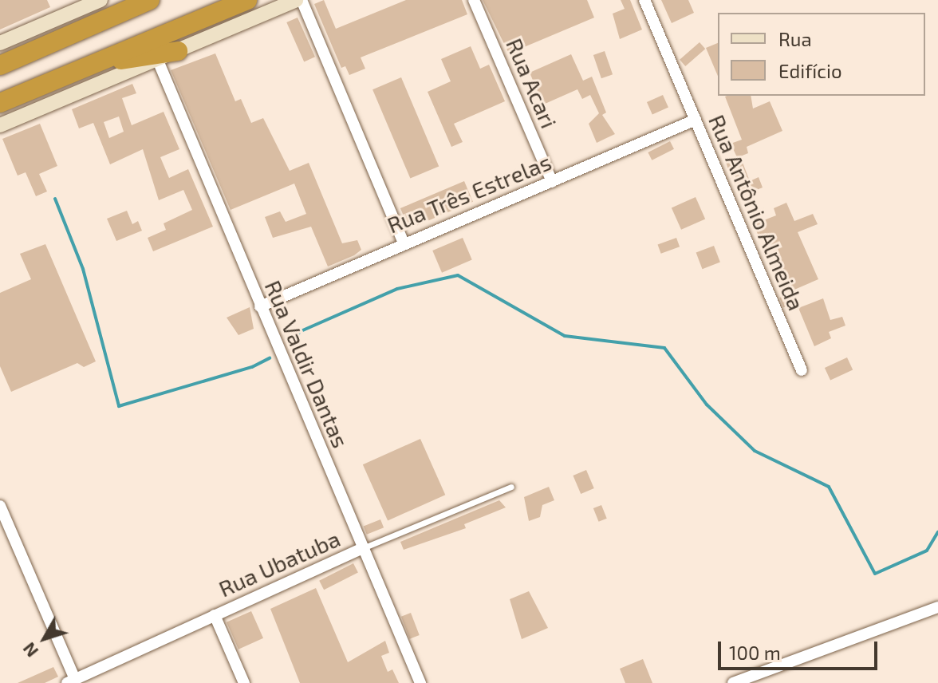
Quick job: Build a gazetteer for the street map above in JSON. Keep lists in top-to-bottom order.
{
  "streets": {
    "street": [
      "Rua Acari",
      "Rua Três Estrelas",
      "Rua Antônio Almeida",
      "Rua Valdir Dantas",
      "Rua Ubatuba"
    ]
  },
  "crossings": [
    ["Rua Acari", "Rua Três Estrelas"],
    ["Rua Três Estrelas", "Rua Antônio Almeida"],
    ["Rua Três Estrelas", "Rua Valdir Dantas"],
    ["Rua Valdir Dantas", "Rua Ubatuba"]
  ],
  "legend": ["Rua", "Edifício"],
  "scale_bar": "100 m",
  "north": "bottom left"
}
